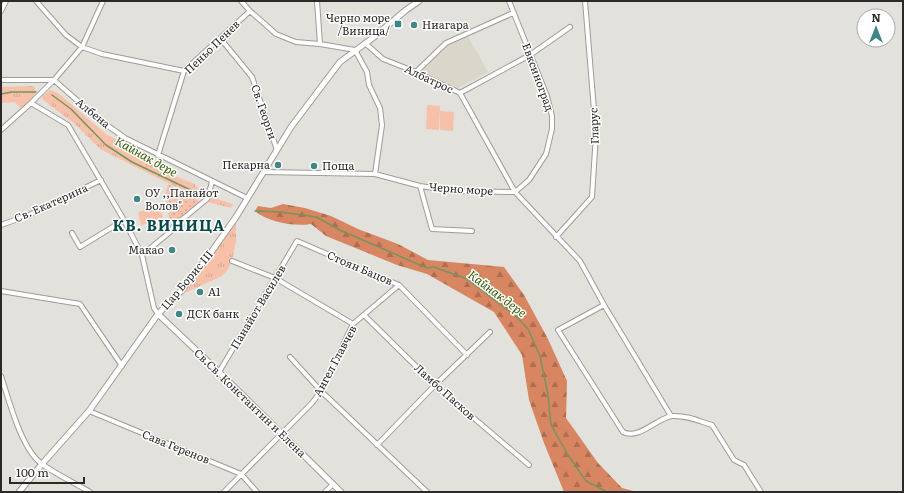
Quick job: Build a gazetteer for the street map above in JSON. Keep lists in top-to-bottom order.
{
  "streets": {
    "street": [
      "Пеньо Пенев",
      "Евксиноград",
      "Албатрос",
      "Св. Георги",
      "Албена",
      "Гларус",
      "Черно море",
      "Св. Екатерина",
      "Стоян Бацов",
      "Цар Борис III",
      "Панайот Василев",
      "Ангел Главчев",
      "Ламбо Пасков",
      "Св.Св. Константин и Елена",
      "Сава Геренов"
    ]
  },
  "crossings": [
    ["Пеньо Пенев", "Св. Георги"],
    ["Пеньо Пенев", "Албена"],
    ["Евксиноград", "Албатрос"],
    ["Евксиноград", "Черно море"],
    ["Албатрос", "Черно море"],
    ["Албатрос", "Цар Борис III"],
    ["Св. Георги", "Цар Борис III"],
    ["Албена", "Цар Борис III"],
    ["Черно море", "Цар Борис III"],
    ["Стоян Бацов", "Панайот Василев"],
    ["Стоян Бацов", "Ангел Главчев"],
    ["Цар Борис III", "Св.Св. Константин и Елена"],
    ["Цар Борис III", "Сава Геренов"],
    ["Панайот Василев", "Св.Св. Константин и Елена"],
    ["Ангел Главчев", "Ламбо Пасков"],
    ["Ангел Главчев", "Св.Св. Константин и Елена"],
    ["Ангел Главчев", "Сава Геренов"]
  ],
  "districts": ["КВ. ВИНИЦА"],
  "water": ["Кайнак дере"],
  "places": {
    "transit": ["Черно море /Виница/"],
    "other": [
      "Ниагара",
      "Пекарна",
      "Поща",
      "ОУ ,,Панайот Волов\"",
      "Макао",
      "A1",
      "ДСК банк"
    ]
  },
  "scale_bar": "100 m",
  "north": "top"
}
